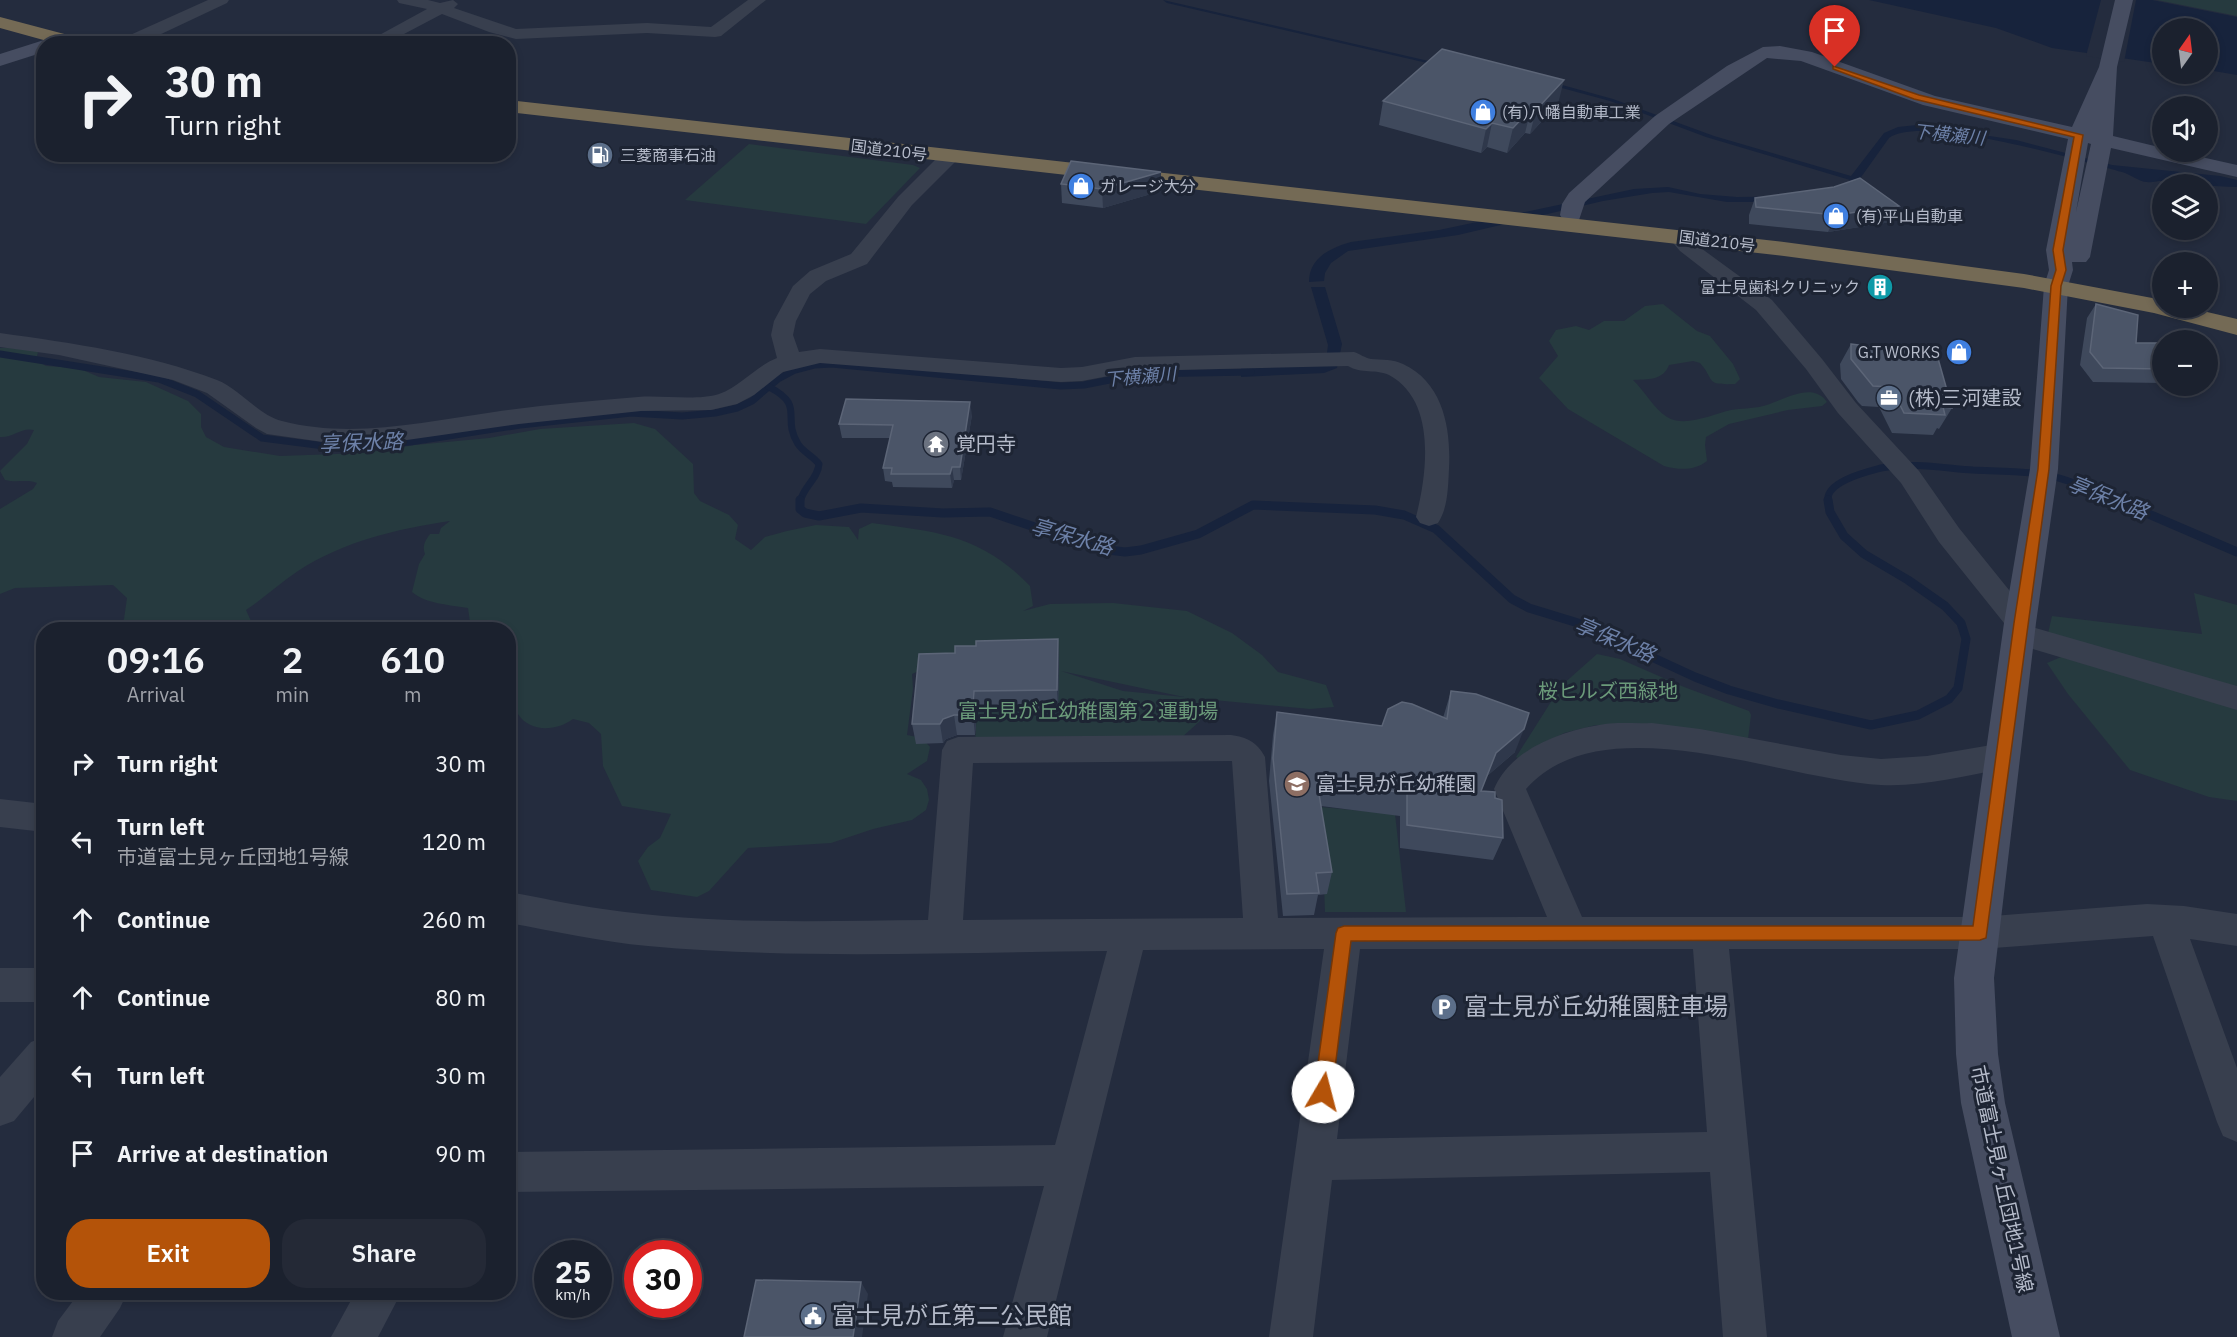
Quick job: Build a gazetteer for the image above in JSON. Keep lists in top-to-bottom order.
{
  "streets": {
    "highway": ["国道210号"],
    "street": ["市道富士見ヶ丘団地1号線"]
  },
  "crossings": [
    ["国道210号", "市道富士見ヶ丘団地1号線"]
  ],
  "water": ["下横瀬川", "享保水路"],
  "parks": ["桜ヒルズ西緑地", "富士見が丘幼稚園第２運動場"],
  "places": {
    "shop": [
      "(有)八幡自動車工業",
      "ガレージ大分",
      "(有)平山自動車",
      "G.T WORKS"
    ],
    "fuel station": ["三菱商事石油"],
    "building": ["富士見歯科クリニック"],
    "office": ["(株)三河建設"],
    "temple": ["覚円寺"],
    "school or university": ["富士見が丘幼稚園"],
    "parking": ["富士見が丘幼稚園駐車場"],
    "public building": ["富士見が丘第二公民館"]
  },
  "north": "top",
  "page": {
    "map_buttons": ["+", "−"],
    "turn": ["30 m", "Turn right"],
    "eta": [
      "09:16",
      "Arrival",
      "2",
      "min",
      "610",
      "m"
    ],
    "list": [
      {
        "name": "Turn right",
        "value": "30 m"
      },
      {
        "name": "Turn left",
        "note": "市道富士見ヶ丘団地1号線",
        "value": "120 m"
      },
      {
        "name": "Continue",
        "value": "260 m"
      },
      {
        "name": "Continue",
        "value": "80 m"
      },
      {
        "name": "Turn left",
        "value": "30 m"
      },
      {
        "name": "Arrive at destination",
        "value": "90 m"
      }
    ],
    "buttons": ["Exit", "Share"],
    "speed": "25 km/h",
    "limit": "30"
  }
}
